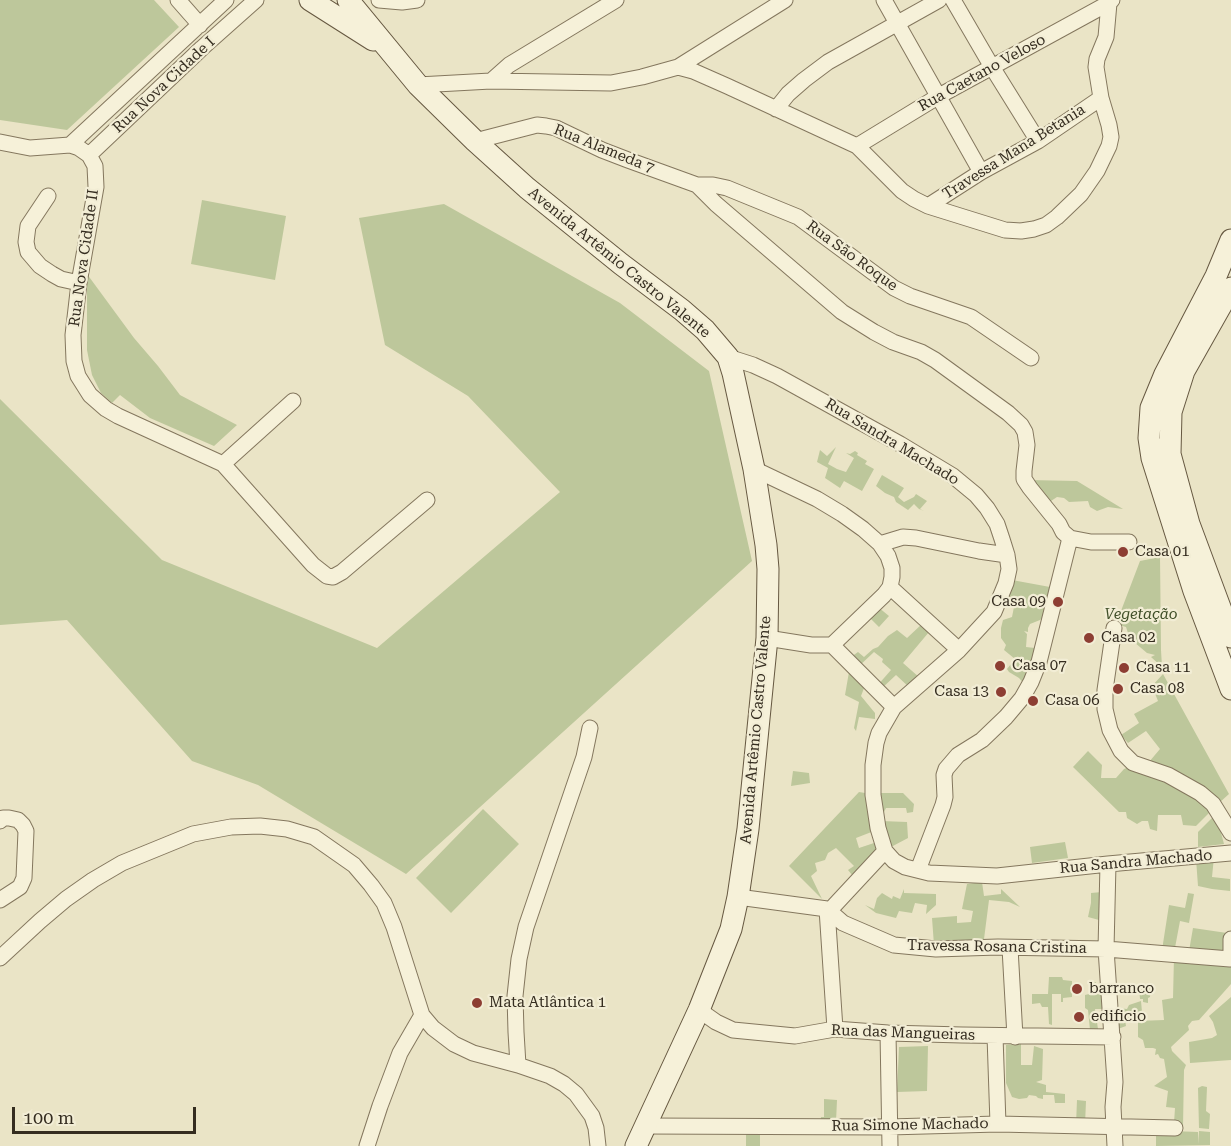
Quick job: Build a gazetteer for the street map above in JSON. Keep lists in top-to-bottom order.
{
  "streets": {
    "main road": ["Avenida Artêmio Castro Valente"],
    "street": [
      "Rua Caetano Veloso",
      "Rua Nova Cidade I",
      "Rua Alameda 7",
      "Travessa Mana Betania",
      "Rua São Roque",
      "Rua Nova Cidade II",
      "Rua Sandra Machado",
      "Travessa Rosana Cristina",
      "Rua das Mangueiras",
      "Rua Simone Machado"
    ]
  },
  "crossings": [
    ["Rua Nova Cidade I", "Rua Nova Cidade II"],
    ["Rua Alameda 7", "Rua São Roque"],
    ["Rua Alameda 7", "Avenida Artêmio Castro Valente"],
    ["Avenida Artêmio Castro Valente", "Rua Sandra Machado"],
    ["Avenida Artêmio Castro Valente", "Travessa Rosana Cristina"],
    ["Avenida Artêmio Castro Valente", "Rua das Mangueiras"],
    ["Avenida Artêmio Castro Valente", "Rua Simone Machado"]
  ],
  "parks": ["Vegetação"],
  "places": [
    "Casa 01",
    "Casa 09",
    "Casa 02",
    "Casa 07",
    "Casa 11",
    "Casa 08",
    "Casa 13",
    "Casa 06",
    "barranco",
    "Mata Atlântica 1",
    "edificio"
  ],
  "scale_bar": "100 m"
}
